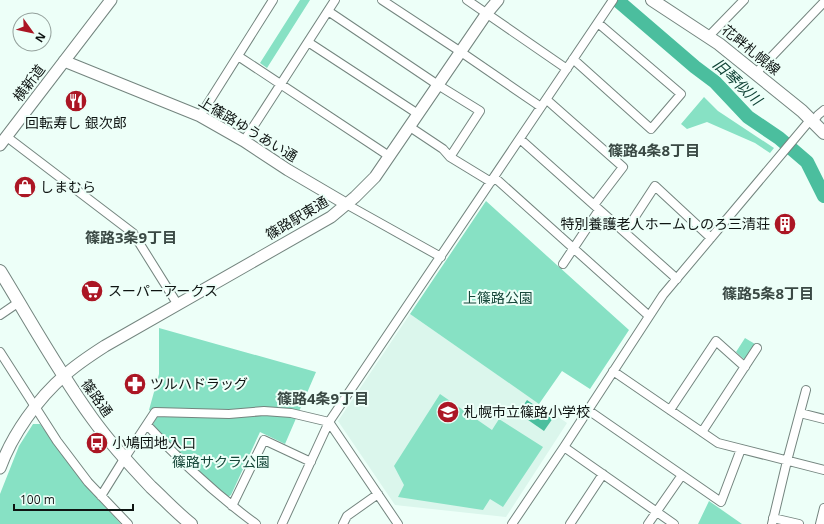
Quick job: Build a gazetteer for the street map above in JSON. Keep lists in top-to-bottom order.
{
  "streets": {
    "main road": ["花畔札幌線", "篠路通"],
    "street": ["横新道", "上篠路ゆうあい通", "篠路駅東通"]
  },
  "crossings": [
    ["横新道", "上篠路ゆうあい通"],
    ["上篠路ゆうあい通", "篠路駅東通"],
    ["篠路駅東通", "篠路通"]
  ],
  "districts": [
    "篠路4条8丁目",
    "篠路3条9丁目",
    "篠路5条8丁目",
    "篠路4条9丁目"
  ],
  "water": ["旧琴似川"],
  "parks": ["上篠路公園", "篠路サクラ公園"],
  "places": {
    "restaurant": ["回転寿し 銀次郎"],
    "shop": ["しまむら"],
    "building": ["特別養護老人ホームしのろ三清荘"],
    "supermarket": ["スーパーアークス"],
    "pharmacy": ["ツルハドラッグ"],
    "school or university": ["札幌市立篠路小学校"],
    "bus stop": ["小鳩団地入口"]
  },
  "scale_bar": "100 m",
  "north": "bottom right"
}
